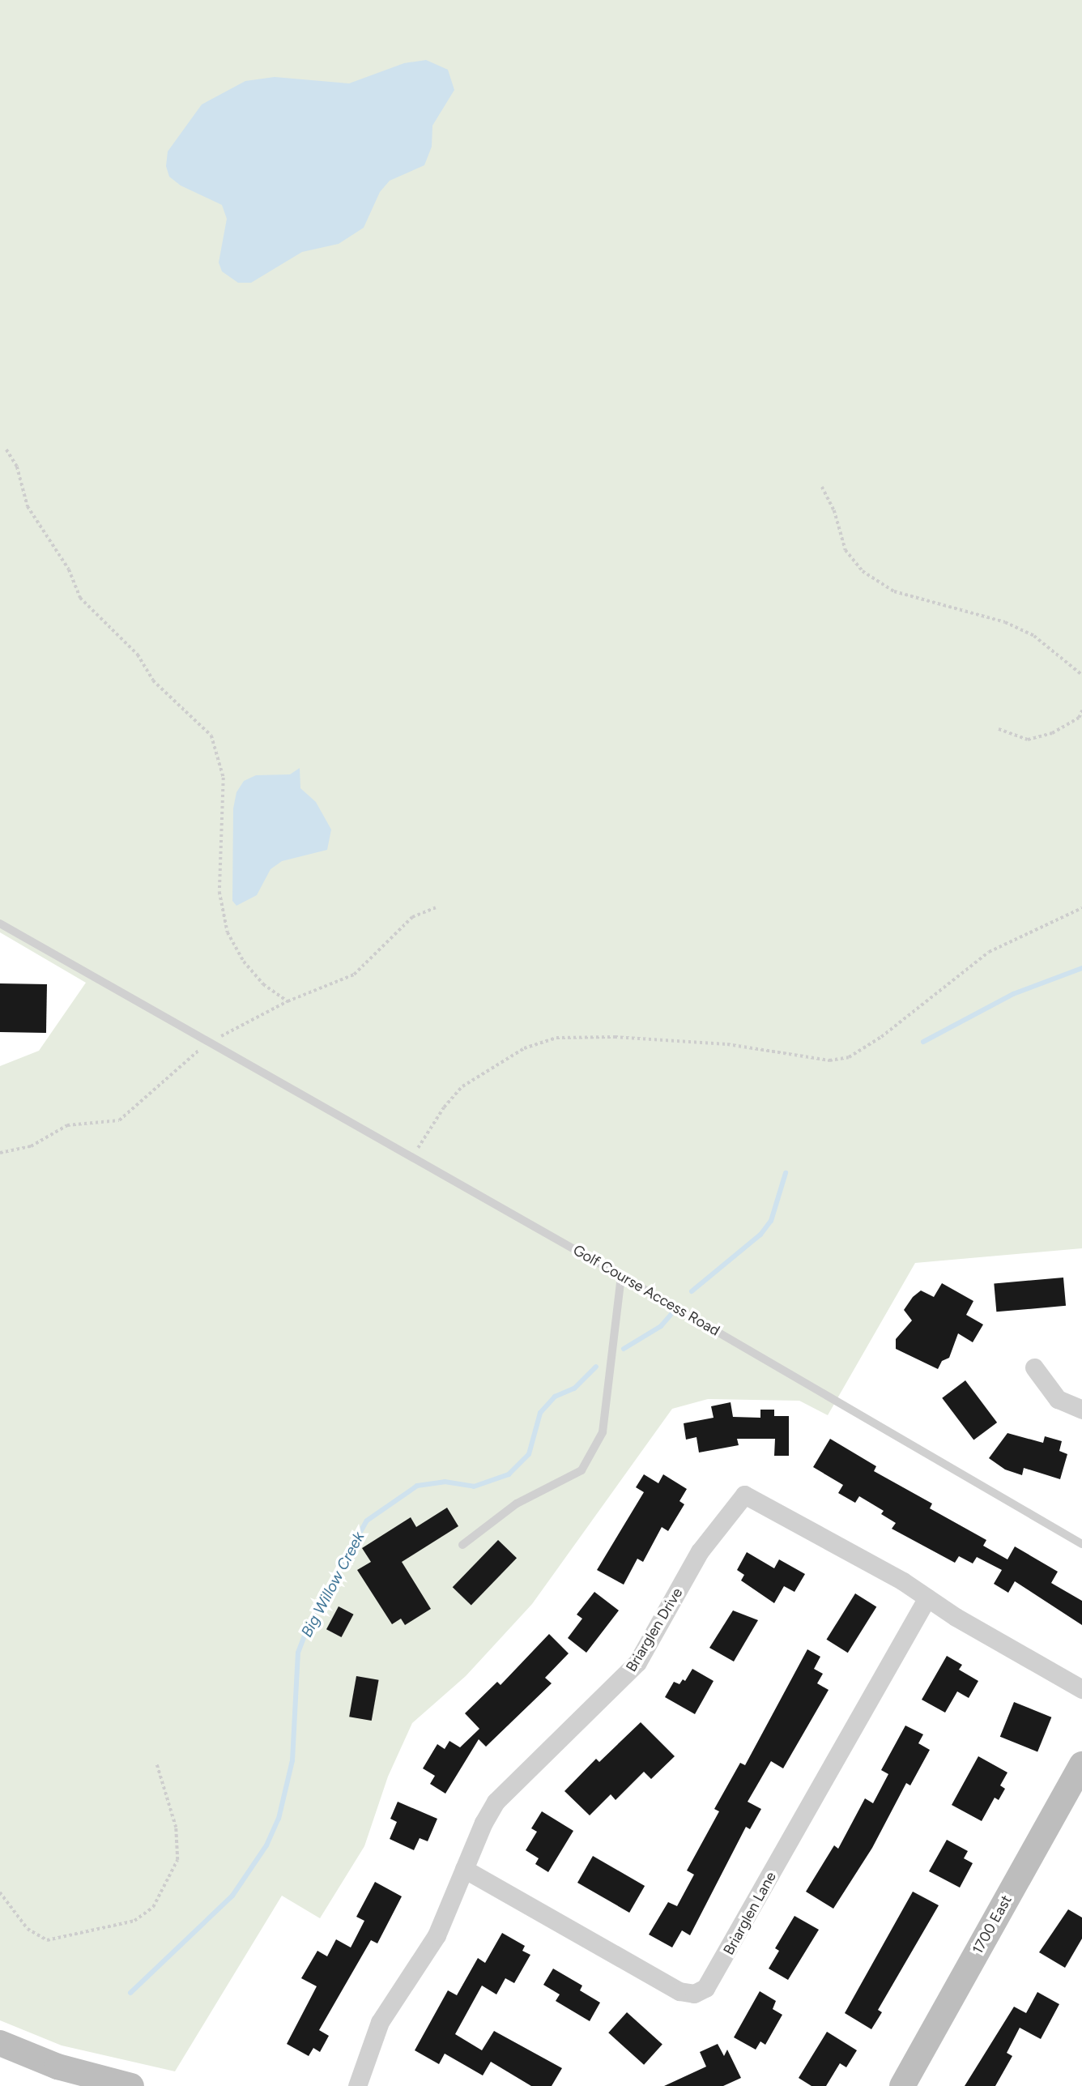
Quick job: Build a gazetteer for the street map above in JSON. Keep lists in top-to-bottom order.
{
  "streets": {
    "main road": ["1700 East"],
    "street": ["Briarglen Drive", "Briarglen Lane"],
    "lane": ["Golf Course Access Road"]
  },
  "crossings": [
    ["Briarglen Drive", "Briarglen Lane"]
  ],
  "water": ["Big Willow Creek"]
}
